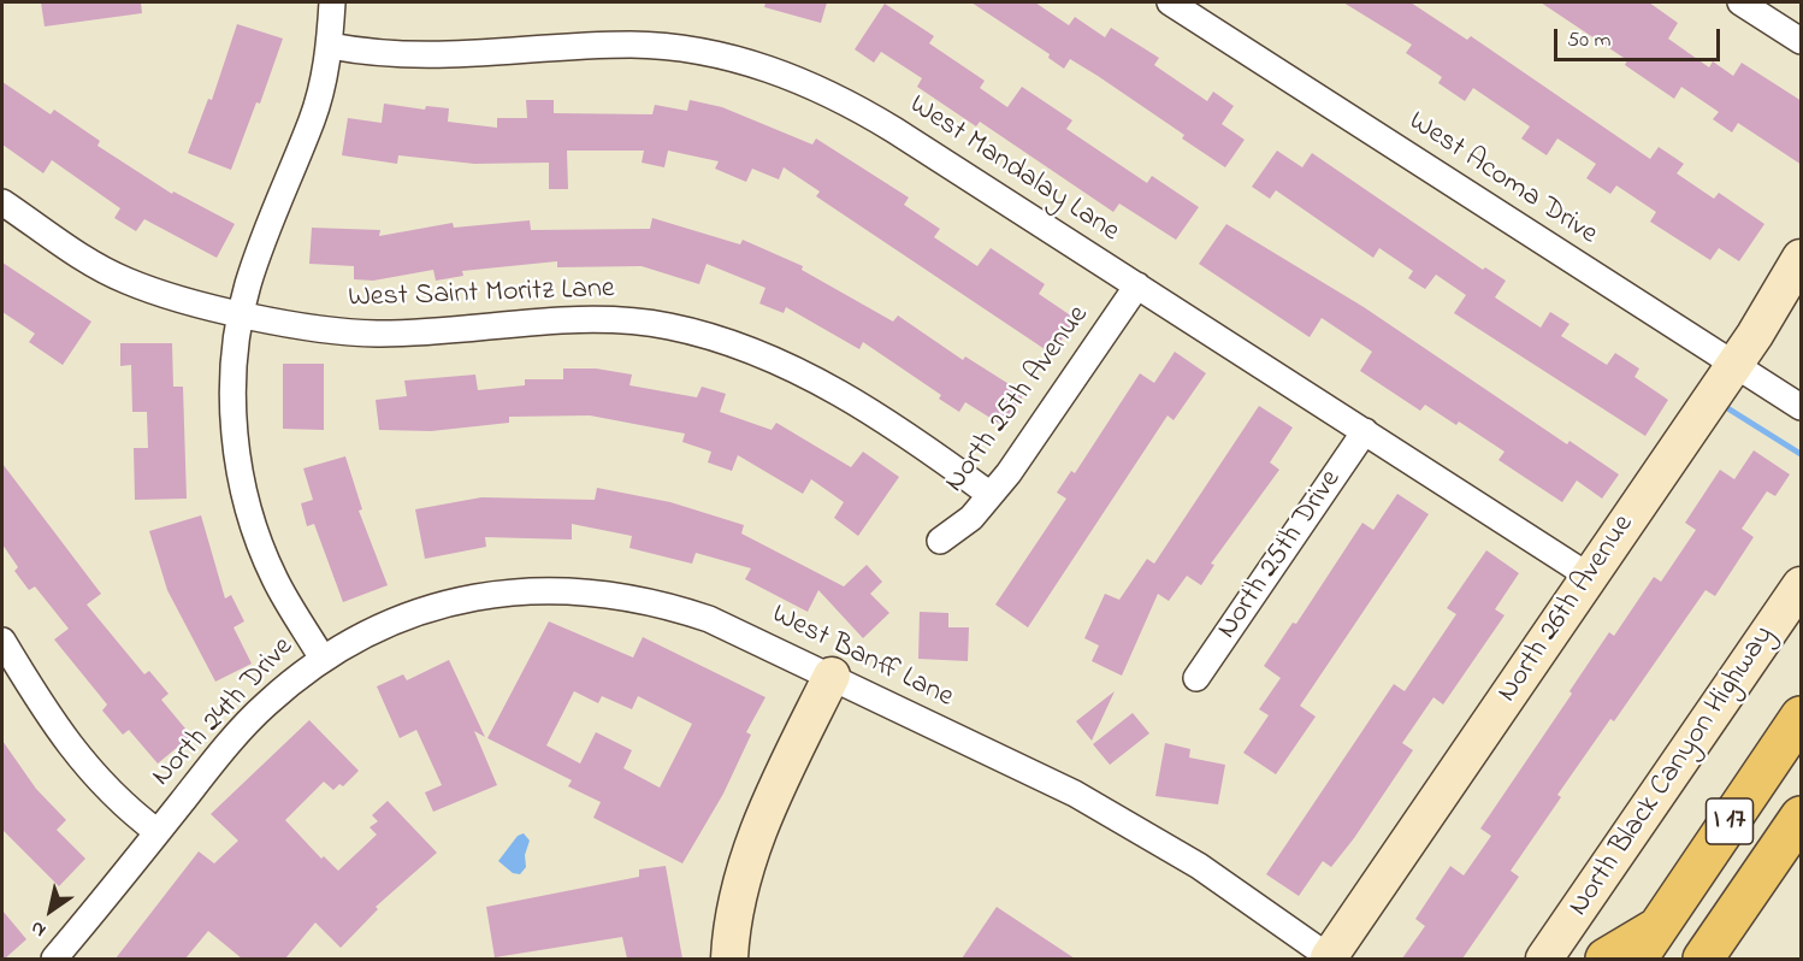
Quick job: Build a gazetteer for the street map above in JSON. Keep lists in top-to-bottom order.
{
  "streets": {
    "highway": ["I 17"],
    "street": [
      "West Mandalay Lane",
      "West Acoma Drive",
      "West Saint Moritz Lane",
      "North 25th Avenue",
      "North 25th Drive",
      "North 26th Avenue",
      "West Banff Lane",
      "North 24th Drive",
      "North Black Canyon Highway"
    ]
  },
  "crossings": [
    ["West Mandalay Lane", "North 25th Avenue"],
    ["West Mandalay Lane", "North 25th Drive"],
    ["West Mandalay Lane", "North 26th Avenue"],
    ["West Acoma Drive", "North 26th Avenue"],
    ["West Saint Moritz Lane", "North 25th Avenue"],
    ["West Saint Moritz Lane", "North 24th Drive"],
    ["North 26th Avenue", "West Banff Lane"],
    ["West Banff Lane", "North 24th Drive"]
  ],
  "scale_bar": "50 m",
  "north": "bottom left"
}
